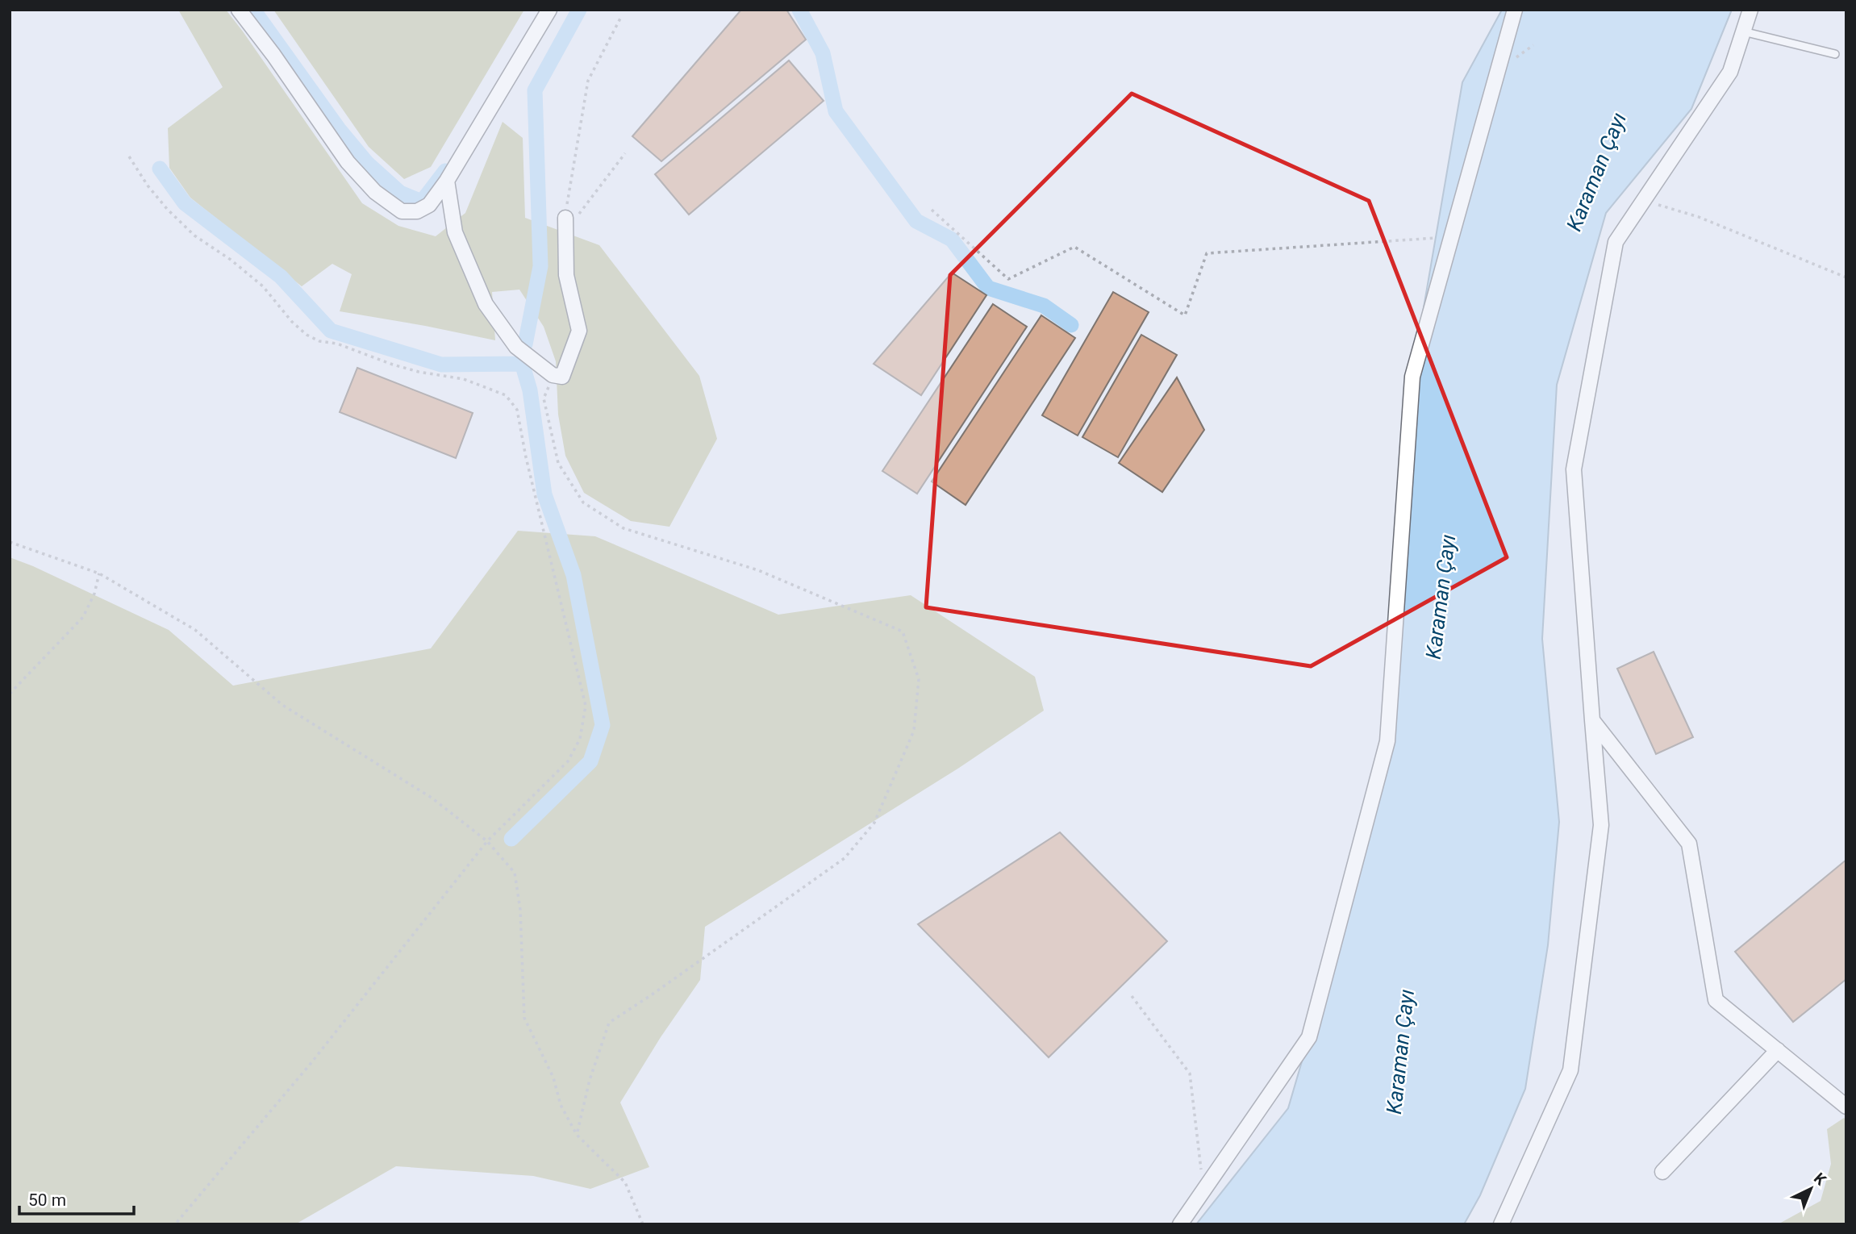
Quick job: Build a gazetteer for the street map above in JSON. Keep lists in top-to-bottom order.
{
  "water": ["Karaman Çayı"],
  "scale_bar": "50 m",
  "north": "top right"
}
